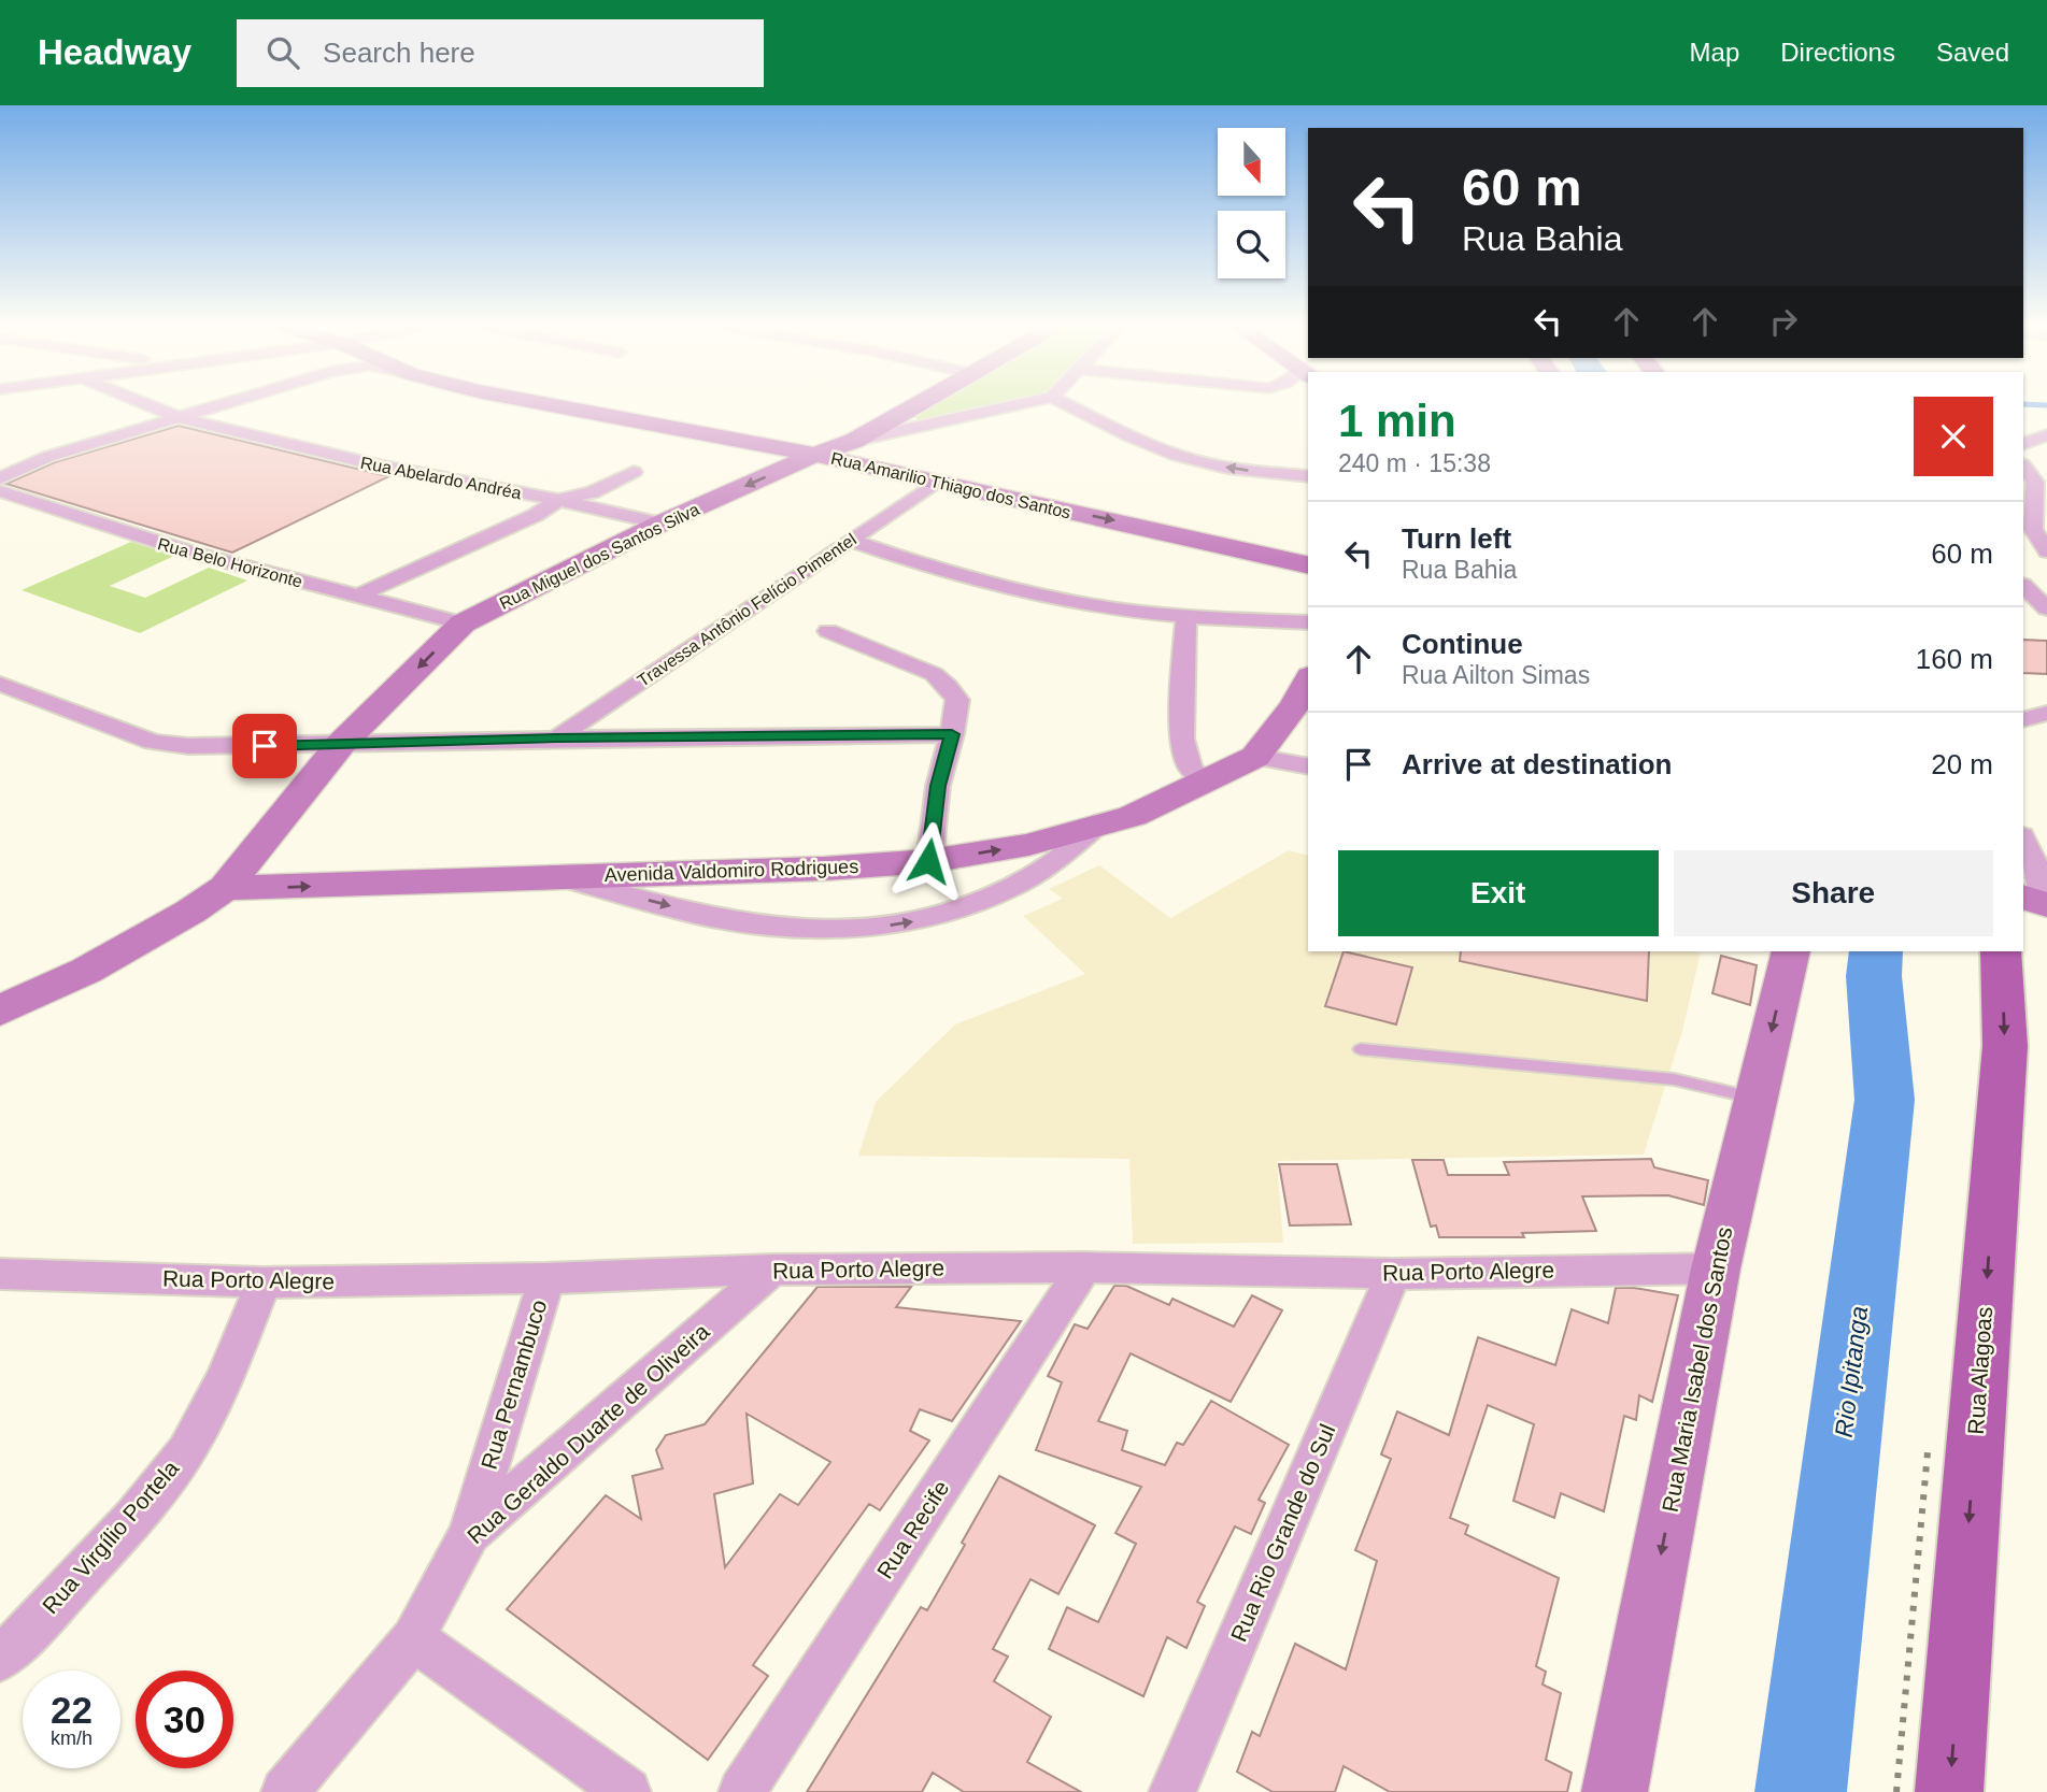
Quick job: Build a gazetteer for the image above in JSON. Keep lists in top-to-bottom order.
{
  "streets": {
    "main road": ["Rua Alagoas"],
    "street": [
      "Rua Abelardo Andréa",
      "Rua Amarilio Thiago dos Santos",
      "Rua Miguel dos Santos Silva",
      "Rua Belo Horizonte",
      "Travessa Antônio Felício Pimentel",
      "Avenida Valdomiro Rodrigues",
      "Rua Porto Alegre",
      "Rua Maria Isabel dos Santos",
      "Rua Pernambuco",
      "Rua Geraldo Duarte de Oliveira",
      "Rua Recife",
      "Rua Rio Grande do Sul",
      "Rua Virgílio Portela"
    ]
  },
  "crossings": [
    ["Rua Abelardo Andréa", "Rua Miguel dos Santos Silva"],
    ["Rua Amarilio Thiago dos Santos", "Rua Miguel dos Santos Silva"],
    ["Rua Amarilio Thiago dos Santos", "Travessa Antônio Felício Pimentel"],
    ["Rua Miguel dos Santos Silva", "Rua Belo Horizonte"],
    ["Rua Miguel dos Santos Silva", "Avenida Valdomiro Rodrigues"],
    ["Rua Porto Alegre", "Rua Maria Isabel dos Santos"],
    ["Rua Porto Alegre", "Rua Pernambuco"],
    ["Rua Porto Alegre", "Rua Geraldo Duarte de Oliveira"],
    ["Rua Porto Alegre", "Rua Recife"],
    ["Rua Porto Alegre", "Rua Rio Grande do Sul"],
    ["Rua Porto Alegre", "Rua Virgílio Portela"],
    ["Rua Pernambuco", "Rua Geraldo Duarte de Oliveira"]
  ],
  "one_way": ["Rua Maria Isabel dos Santos", "Rua Alagoas"],
  "water": ["Rio Ipitanga"],
  "north": "bottom",
  "page": {
    "header": "Headway",
    "search": "Search here",
    "nav": ["Map", "Directions", "Saved"],
    "turn": ["60 m", "Rua Bahia"],
    "heading": ["1 min", "240 m · 15:38"],
    "list": [
      {
        "name": "Turn left",
        "note": "Rua Bahia",
        "value": "60 m"
      },
      {
        "name": "Continue",
        "note": "Rua Ailton Simas",
        "value": "160 m"
      },
      {
        "name": "Arrive at destination",
        "value": "20 m"
      }
    ],
    "buttons": ["Exit", "Share"],
    "speed": "22 km/h",
    "limit": "30"
  }
}
